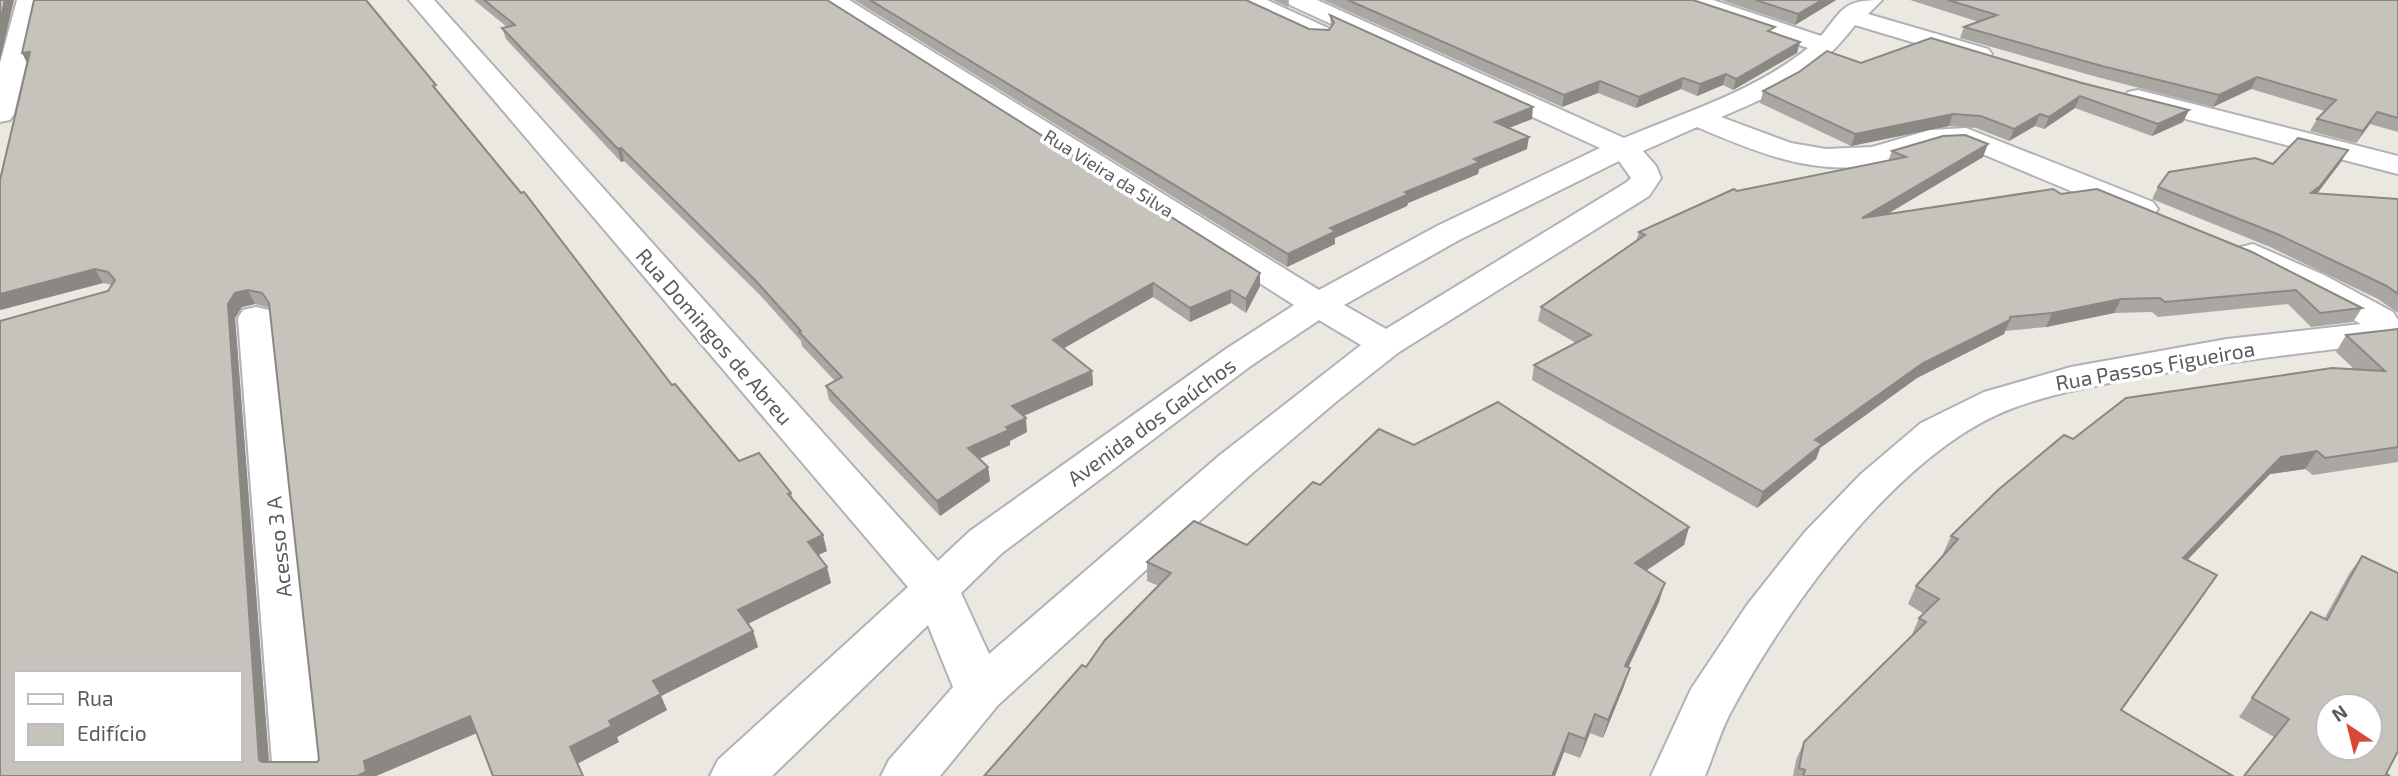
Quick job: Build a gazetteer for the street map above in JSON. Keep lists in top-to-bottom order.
{
  "streets": {
    "street": [
      "Rua Vieira da Silva",
      "Rua Domingos de Abreu",
      "Rua Passos Figueiroa",
      "Avenida dos Gaúchos",
      "Acesso 3 A"
    ]
  },
  "crossings": [
    ["Rua Vieira da Silva", "Avenida dos Gaúchos"],
    ["Rua Domingos de Abreu", "Avenida dos Gaúchos"]
  ],
  "legend": ["Rua", "Edifício"],
  "north": "top left"
}
